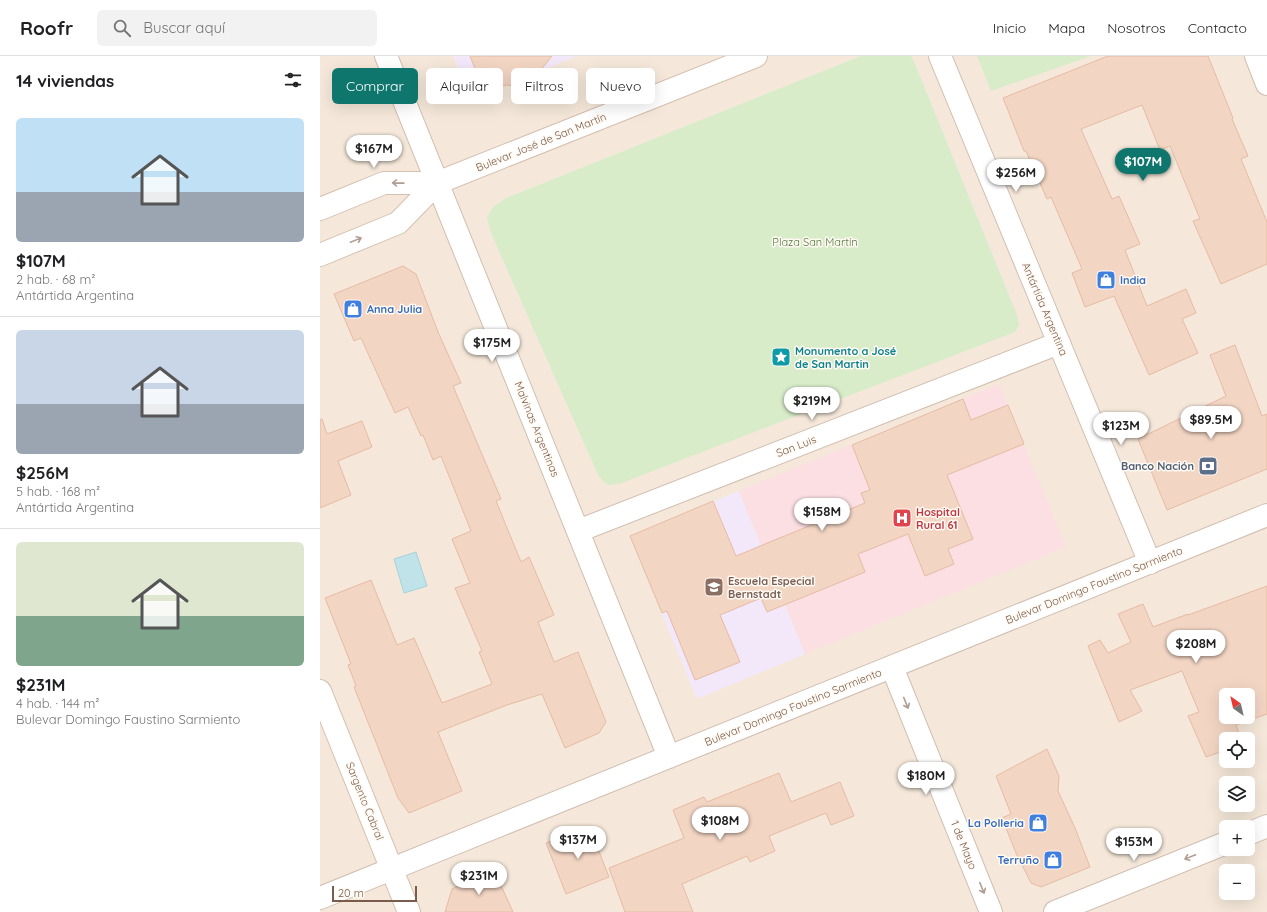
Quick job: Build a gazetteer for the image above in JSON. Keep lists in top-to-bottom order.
{
  "streets": {
    "street": [
      "Bulevar José de San Martín",
      "Antártida Argentina",
      "Malvinas Argentinas",
      "San Luis",
      "Bulevar Domingo Faustino Sarmiento",
      "Sargento Cabral",
      "1 de Mayo"
    ]
  },
  "crossings": [
    ["Bulevar José de San Martín", "Malvinas Argentinas"],
    ["Antártida Argentina", "San Luis"],
    ["Antártida Argentina", "Bulevar Domingo Faustino Sarmiento"],
    ["Malvinas Argentinas", "San Luis"],
    ["Malvinas Argentinas", "Bulevar Domingo Faustino Sarmiento"],
    ["Bulevar Domingo Faustino Sarmiento", "Sargento Cabral"],
    ["Bulevar Domingo Faustino Sarmiento", "1 de Mayo"]
  ],
  "one_way": ["1 de Mayo"],
  "parks": ["Plaza San Martín"],
  "places": {
    "shop": [
      "India",
      "Anna Julia",
      "La Polleria",
      "Terruño"
    ],
    "place": ["Monumento a José de San Martin"],
    "bank": ["Banco Nación"],
    "hospital": ["Hospital Rural 61"],
    "school or university": ["Escuela Especial Bernstadt"]
  },
  "scale_bar": "20 m",
  "north": "top left",
  "page": {
    "header": "Roofr",
    "search": "Buscar aquí",
    "nav": [
      "Inicio",
      "Mapa",
      "Nosotros",
      "Contacto"
    ],
    "heading": "14 viviendas",
    "chip": [
      "Comprar",
      "Alquilar",
      "Filtros",
      "Nuevo"
    ],
    "list": [
      {
        "name": "$107M",
        "note": "2 hab. · 68 m² · Antártida Argentina"
      },
      {
        "name": "$256M",
        "note": "5 hab. · 168 m² · Antártida Argentina"
      },
      {
        "name": "$231M",
        "note": "4 hab. · 144 m² · Bulevar Domingo Faustino Sarmiento"
      }
    ],
    "price": [
      "$167M",
      "$107M",
      "$256M",
      "$175M",
      "$219M",
      "$89.5M",
      "$123M",
      "$158M",
      "$208M",
      "$180M",
      "$108M",
      "$137M",
      "$153M",
      "$231M"
    ],
    "map_buttons": ["+", "−"],
    "scale": "20 m"
  }
}
